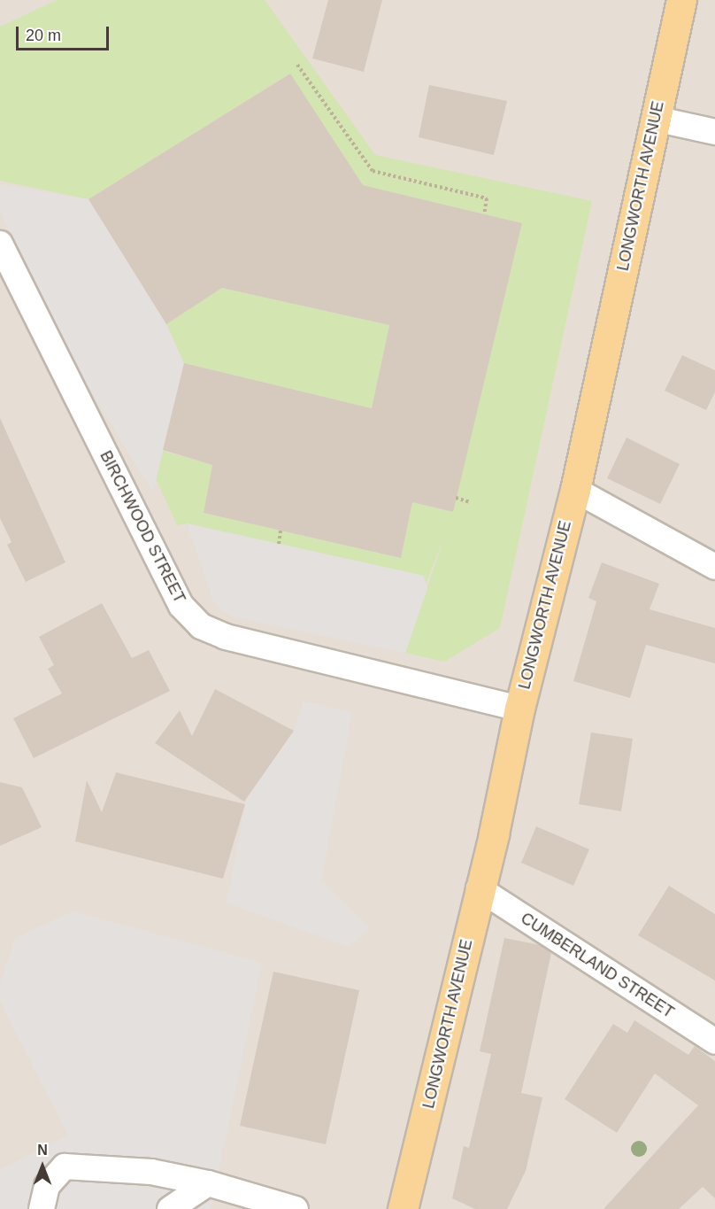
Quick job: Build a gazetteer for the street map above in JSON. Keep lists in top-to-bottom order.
{
  "streets": {
    "main road": ["LONGWORTH AVENUE"],
    "street": ["BIRCHWOOD STREET", "CUMBERLAND STREET"]
  },
  "crossings": [
    ["LONGWORTH AVENUE", "BIRCHWOOD STREET"],
    ["LONGWORTH AVENUE", "CUMBERLAND STREET"]
  ],
  "scale_bar": "20 m",
  "north": "top"
}
